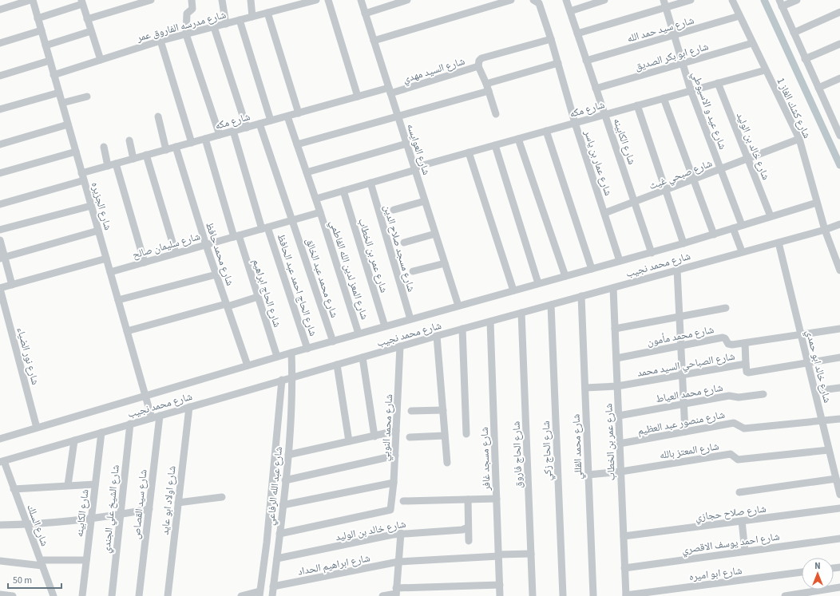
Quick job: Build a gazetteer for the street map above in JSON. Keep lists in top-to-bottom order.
{
  "streets": {
    "street": [
      "شارع مدرسه الفاروق عمر",
      "شارع سيد حمد الله",
      "شارع ابو بكر الصديق",
      "شارع السيد مهدي",
      "شارع كشك الغاز 1",
      "شارع مكه",
      "شارع عيد و الاسيوطي",
      "شارع الكابينه",
      "شارع خالد بن الوليد",
      "شارع العوايسه",
      "شارع عمار بن ياسر",
      "شارع صبحي غيث",
      "شارع الجزيره",
      "شارع سليمان صالح",
      "شارع مسجد صلاح الدين",
      "شارع محمد حافظ",
      "شارع عمر بن الخطاب",
      "شارع محمد نجيب",
      "شارع المعز لدين الله الفاطمي",
      "شارع محمد عبد الخالق",
      "شارع الحاج احمد عبد الحافظ",
      "شارع الحاج ابراهيم",
      "شارع محمد مأمون",
      "شارع نور الضياء",
      "شارع الصباحي السيد محمد",
      "شارع خالد ابو حمدي",
      "شارع محمد العياط",
      "شارع منصور عبد العظيم",
      "شارع محمد النوبي",
      "شارع محمد القللي",
      "شارع المعتز بالله",
      "شارع الحاج زكي",
      "شارع الحاج فاروق",
      "شارع مسجد غافر",
      "شارع عبد الله الرفاعي",
      "شارع اولاد ابو عايد",
      "شارع سيد القصاص",
      "شارع الشيخ علي الجندي",
      "شارع صلاح حجازي",
      "شارع السلك",
      "شارع احمد يوسف الاقصري",
      "شارع ابراهيم الحداد",
      "شارع ابو اميره"
    ]
  },
  "crossings": [
    ["شارع مدرسه الفاروق عمر", "شارع الجزيره"],
    ["شارع سيد حمد الله", "شارع كشك الغاز 1"],
    ["شارع سيد حمد الله", "شارع عيد و الاسيوطي"],
    ["شارع سيد حمد الله", "شارع الكابينه"],
    ["شارع ابو بكر الصديق", "شارع كشك الغاز 1"],
    ["شارع ابو بكر الصديق", "شارع عيد و الاسيوطي"],
    ["شارع ابو بكر الصديق", "شارع الكابينه"],
    ["شارع السيد مهدي", "شارع مكه"],
    ["شارع السيد مهدي", "شارع العوايسه"],
    ["شارع السيد مهدي", "شارع عمار بن ياسر"],
    ["شارع كشك الغاز 1", "شارع مكه"],
    ["شارع كشك الغاز 1", "شارع صبحي غيث"],
    ["شارع كشك الغاز 1", "شارع محمد نجيب"],
    ["شارع مكه", "شارع عيد و الاسيوطي"],
    ["شارع مكه", "شارع الكابينه"],
    ["شارع مكه", "شارع خالد بن الوليد"],
    ["شارع مكه", "شارع العوايسه"],
    ["شارع مكه", "شارع عمار بن ياسر"],
    ["شارع مكه", "شارع الجزيره"],
    ["شارع مكه", "شارع مسجد صلاح الدين"],
    ["شارع مكه", "شارع محمد حافظ"],
    ["شارع مكه", "شارع عمر بن الخطاب"],
    ["شارع مكه", "شارع المعز لدين الله الفاطمي"],
    ["شارع مكه", "شارع محمد عبد الخالق"],
    ["شارع مكه", "شارع الحاج احمد عبد الحافظ"],
    ["شارع مكه", "شارع الحاج ابراهيم"],
    ["شارع عيد و الاسيوطي", "شارع صبحي غيث"],
    ["شارع عيد و الاسيوطي", "شارع محمد نجيب"],
    ["شارع الكابينه", "شارع صبحي غيث"],
    ["شارع الكابينه", "شارع محمد نجيب"],
    ["شارع خالد بن الوليد", "شارع صبحي غيث"],
    ["شارع خالد بن الوليد", "شارع محمد نجيب"],
    ["شارع خالد بن الوليد", "شارع عبد الله الرفاعي"],
    ["شارع العوايسه", "شارع محمد نجيب"],
    ["شارع عمار بن ياسر", "شارع صبحي غيث"],
    ["شارع عمار بن ياسر", "شارع محمد نجيب"],
    ["شارع الجزيره", "شارع سليمان صالح"],
    ["شارع الجزيره", "شارع محمد نجيب"],
    ["شارع سليمان صالح", "شارع محمد حافظ"],
    ["شارع سليمان صالح", "شارع المعز لدين الله الفاطمي"],
    ["شارع سليمان صالح", "شارع محمد عبد الخالق"],
    ["شارع سليمان صالح", "شارع الحاج احمد عبد الحافظ"],
    ["شارع سليمان صالح", "شارع الحاج ابراهيم"],
    ["شارع مسجد صلاح الدين", "شارع محمد نجيب"],
    ["شارع محمد حافظ", "شارع محمد نجيب"],
    ["شارع عمر بن الخطاب", "شارع محمد نجيب"],
    ["شارع عمر بن الخطاب", "شارع محمد مأمون"],
    ["شارع عمر بن الخطاب", "شارع الصباحي السيد محمد"],
    ["شارع عمر بن الخطاب", "شارع محمد العياط"],
    ["شارع عمر بن الخطاب", "شارع منصور عبد العظيم"],
    ["شارع عمر بن الخطاب", "شارع المعتز بالله"],
    ["شارع عمر بن الخطاب", "شارع صلاح حجازي"],
    ["شارع عمر بن الخطاب", "شارع احمد يوسف الاقصري"],
    ["شارع عمر بن الخطاب", "شارع ابو اميره"],
    ["شارع محمد نجيب", "شارع المعز لدين الله الفاطمي"],
    ["شارع محمد نجيب", "شارع محمد عبد الخالق"],
    ["شارع محمد نجيب", "شارع الحاج احمد عبد الحافظ"],
    ["شارع محمد نجيب", "شارع الحاج ابراهيم"],
    ["شارع محمد نجيب", "شارع نور الضياء"],
    ["شارع محمد نجيب", "شارع خالد ابو حمدي"],
    ["شارع محمد نجيب", "شارع محمد النوبي"],
    ["شارع محمد نجيب", "شارع محمد القللي"],
    ["شارع محمد نجيب", "شارع الحاج زكي"],
    ["شارع محمد نجيب", "شارع الحاج فاروق"],
    ["شارع محمد نجيب", "شارع مسجد غافر"],
    ["شارع محمد نجيب", "شارع عبد الله الرفاعي"],
    ["شارع محمد نجيب", "شارع اولاد ابو عايد"],
    ["شارع محمد نجيب", "شارع سيد القصاص"],
    ["شارع محمد نجيب", "شارع الشيخ علي الجندي"],
    ["شارع محمد نجيب", "شارع السلك"],
    ["شارع محمد مأمون", "شارع خالد ابو حمدي"],
    ["شارع الصباحي السيد محمد", "شارع خالد ابو حمدي"],
    ["شارع الصباحي السيد محمد", "شارع محمد القللي"],
    ["شارع خالد ابو حمدي", "شارع منصور عبد العظيم"],
    ["شارع خالد ابو حمدي", "شارع المعتز بالله"],
    ["شارع محمد النوبي", "شارع عبد الله الرفاعي"],
    ["شارع محمد القللي", "شارع المعتز بالله"],
    ["شارع الحاج فاروق", "شارع ابراهيم الحداد"],
    ["شارع مسجد غافر", "شارع ابراهيم الحداد"],
    ["شارع عبد الله الرفاعي", "شارع ابراهيم الحداد"]
  ],
  "scale_bar": "50 m",
  "north": "top"
}
